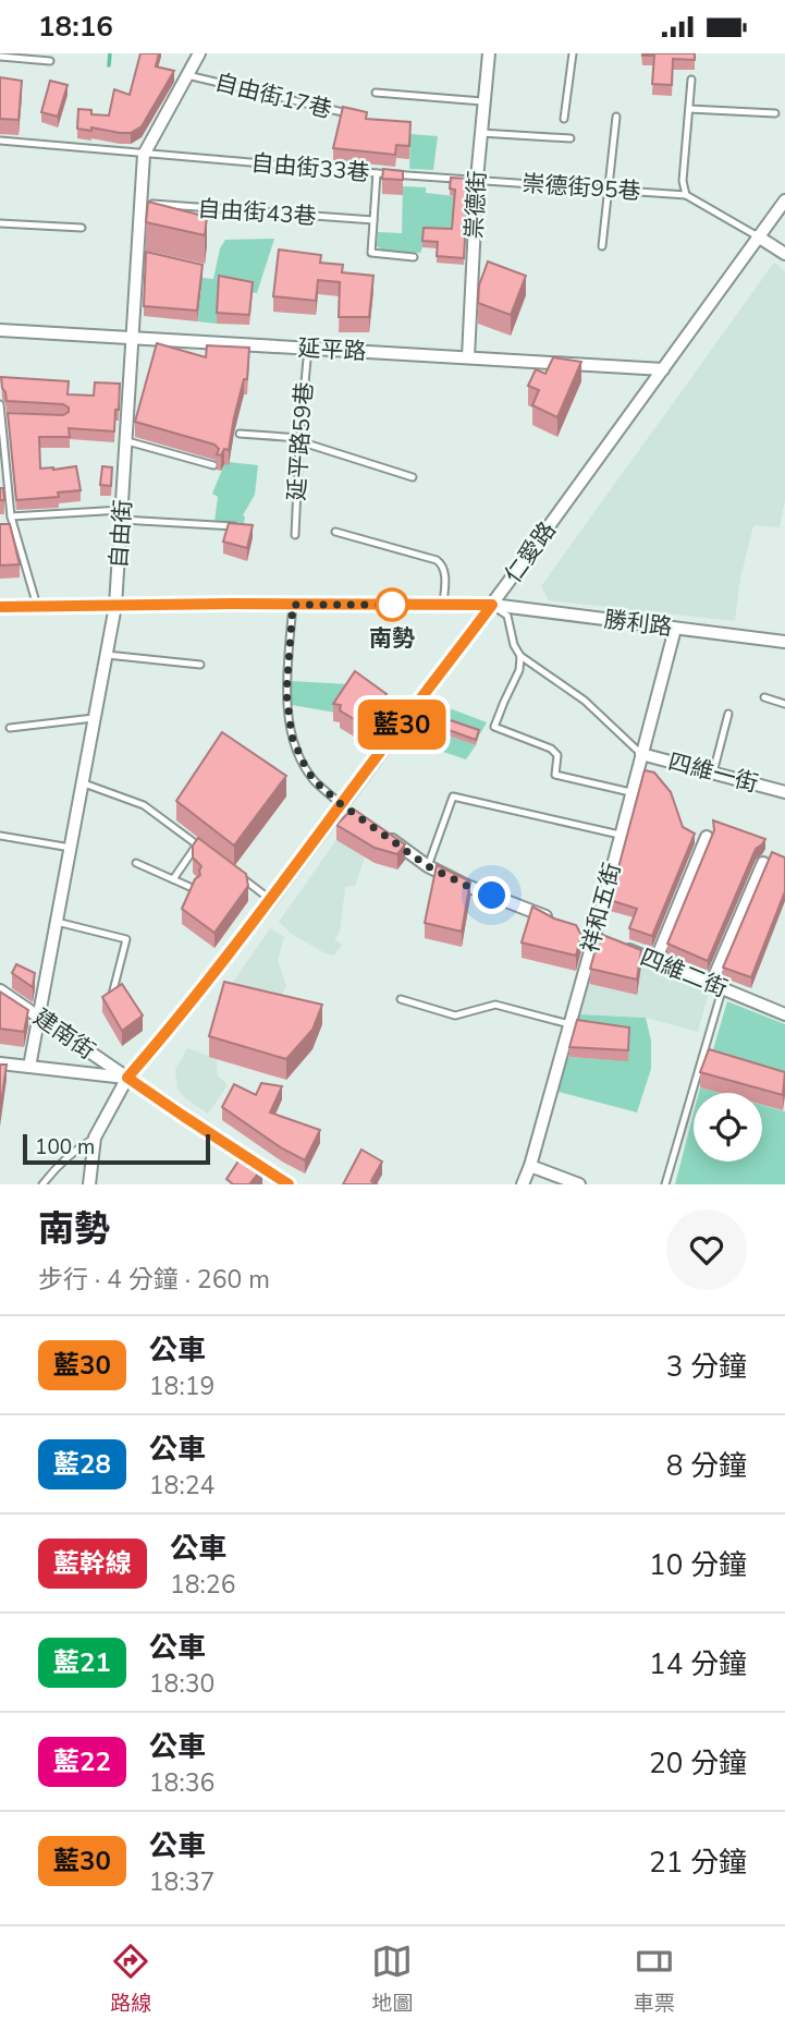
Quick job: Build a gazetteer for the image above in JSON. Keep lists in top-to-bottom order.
{
  "streets": {
    "street": [
      "祟德街",
      "延平路",
      "自由街",
      "仁愛路",
      "勝利路",
      "四維一街",
      "祥和五街",
      "四維二街",
      "建南街"
    ],
    "lane": [
      "自由街17巷",
      "自由街33巷",
      "崇德街95巷",
      "自由街43巷",
      "延平路59巷"
    ]
  },
  "crossings": [
    ["自由街17巷", "自由街"],
    ["自由街33巷", "崇德街95巷"],
    ["自由街33巷", "祟德街"],
    ["自由街33巷", "自由街"],
    ["崇德街95巷", "祟德街"],
    ["祟德街", "延平路"],
    ["自由街43巷", "自由街"],
    ["延平路", "延平路59巷"],
    ["延平路", "自由街"],
    ["延平路", "仁愛路"],
    ["自由街", "勝利路"],
    ["自由街", "建南街"],
    ["仁愛路", "勝利路"],
    ["仁愛路", "建南街"],
    ["勝利路", "祥和五街"],
    ["四維一街", "祥和五街"]
  ],
  "places": ["南勢"],
  "lines": ["bus line 藍30"],
  "scale_bar": "100 m",
  "page": {
    "status": "18:16",
    "on_map": "藍30",
    "scale": "100 m",
    "heading": ["南勢", "步行 · 4 分鐘 · 260 m"],
    "list": [
      {
        "mark": "藍30",
        "name": "公車",
        "note": "18:19",
        "value": "3 分鐘"
      },
      {
        "mark": "藍28",
        "name": "公車",
        "note": "18:24",
        "value": "8 分鐘"
      },
      {
        "mark": "藍幹線",
        "name": "公車",
        "note": "18:26",
        "value": "10 分鐘"
      },
      {
        "mark": "藍21",
        "name": "公車",
        "note": "18:30",
        "value": "14 分鐘"
      },
      {
        "mark": "藍22",
        "name": "公車",
        "note": "18:36",
        "value": "20 分鐘"
      },
      {
        "mark": "藍30",
        "name": "公車",
        "note": "18:37",
        "value": "21 分鐘"
      }
    ],
    "tabs": ["路線", "地圖", "車票"]
  }
}
